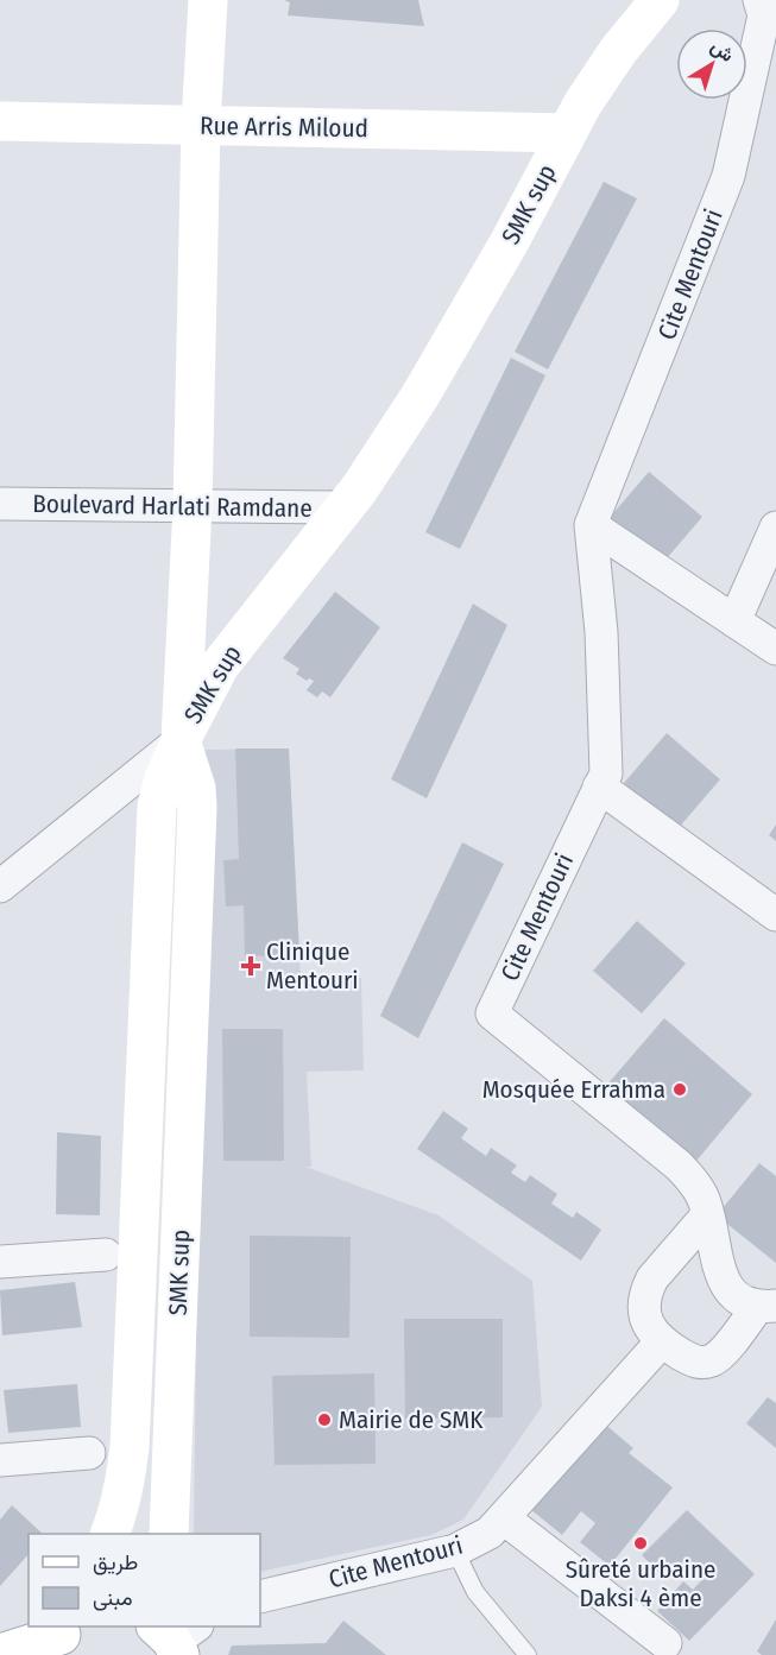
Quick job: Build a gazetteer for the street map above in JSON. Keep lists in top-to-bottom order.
{
  "streets": {
    "main road": ["Rue Arris Miloud", "SMK sup"],
    "street": ["Cite Mentouri", "Boulevard Harlati Ramdane"]
  },
  "crossings": [
    ["Rue Arris Miloud", "SMK sup"],
    ["SMK sup", "Boulevard Harlati Ramdane"]
  ],
  "places": {
    "health": ["Clinique Mentouri"],
    "other": ["Mosquée Errahma", "Mairie de SMK", "Sûreté urbaine Daksi 4 ème"]
  },
  "legend": ["طريق", "مبنى"],
  "north": "top right"
}
